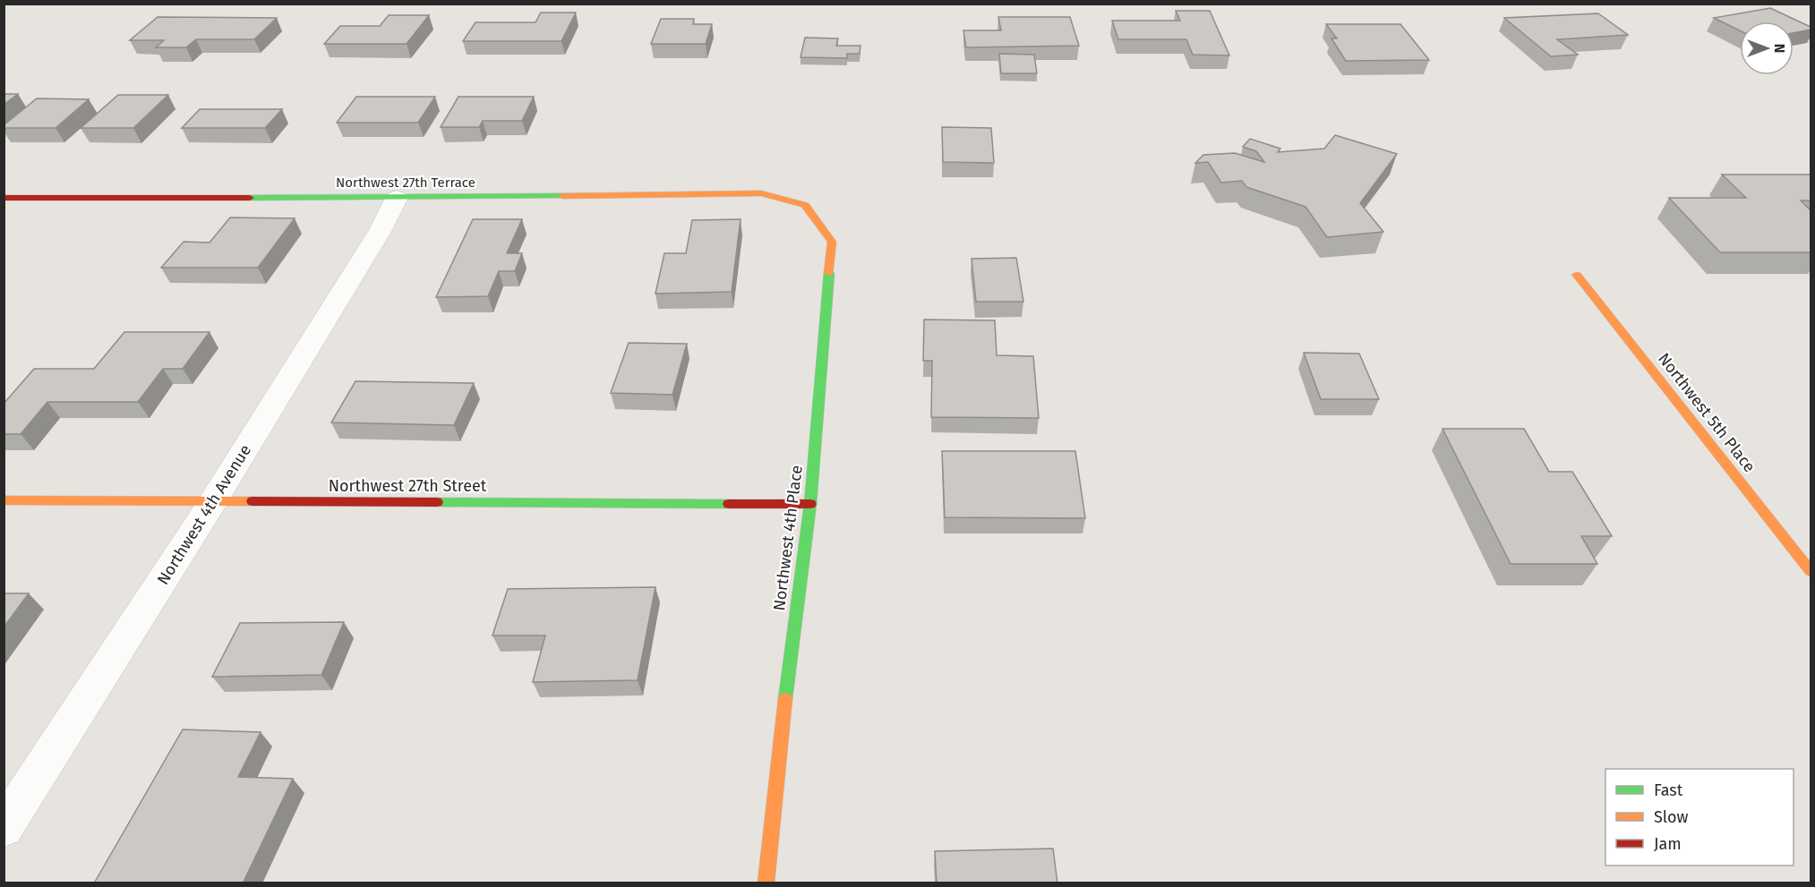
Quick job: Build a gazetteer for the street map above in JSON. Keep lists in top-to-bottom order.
{
  "streets": {
    "street": [
      "Northwest 27th Terrace",
      "Northwest 5th Place",
      "Northwest 27th Street",
      "Northwest 4th Avenue",
      "Northwest 4th Place"
    ]
  },
  "crossings": [
    ["Northwest 27th Terrace", "Northwest 4th Avenue"],
    ["Northwest 27th Terrace", "Northwest 4th Place"],
    ["Northwest 27th Street", "Northwest 4th Avenue"],
    ["Northwest 27th Street", "Northwest 4th Place"]
  ],
  "legend": ["Fast", "Slow", "Jam"],
  "north": "right"
}
